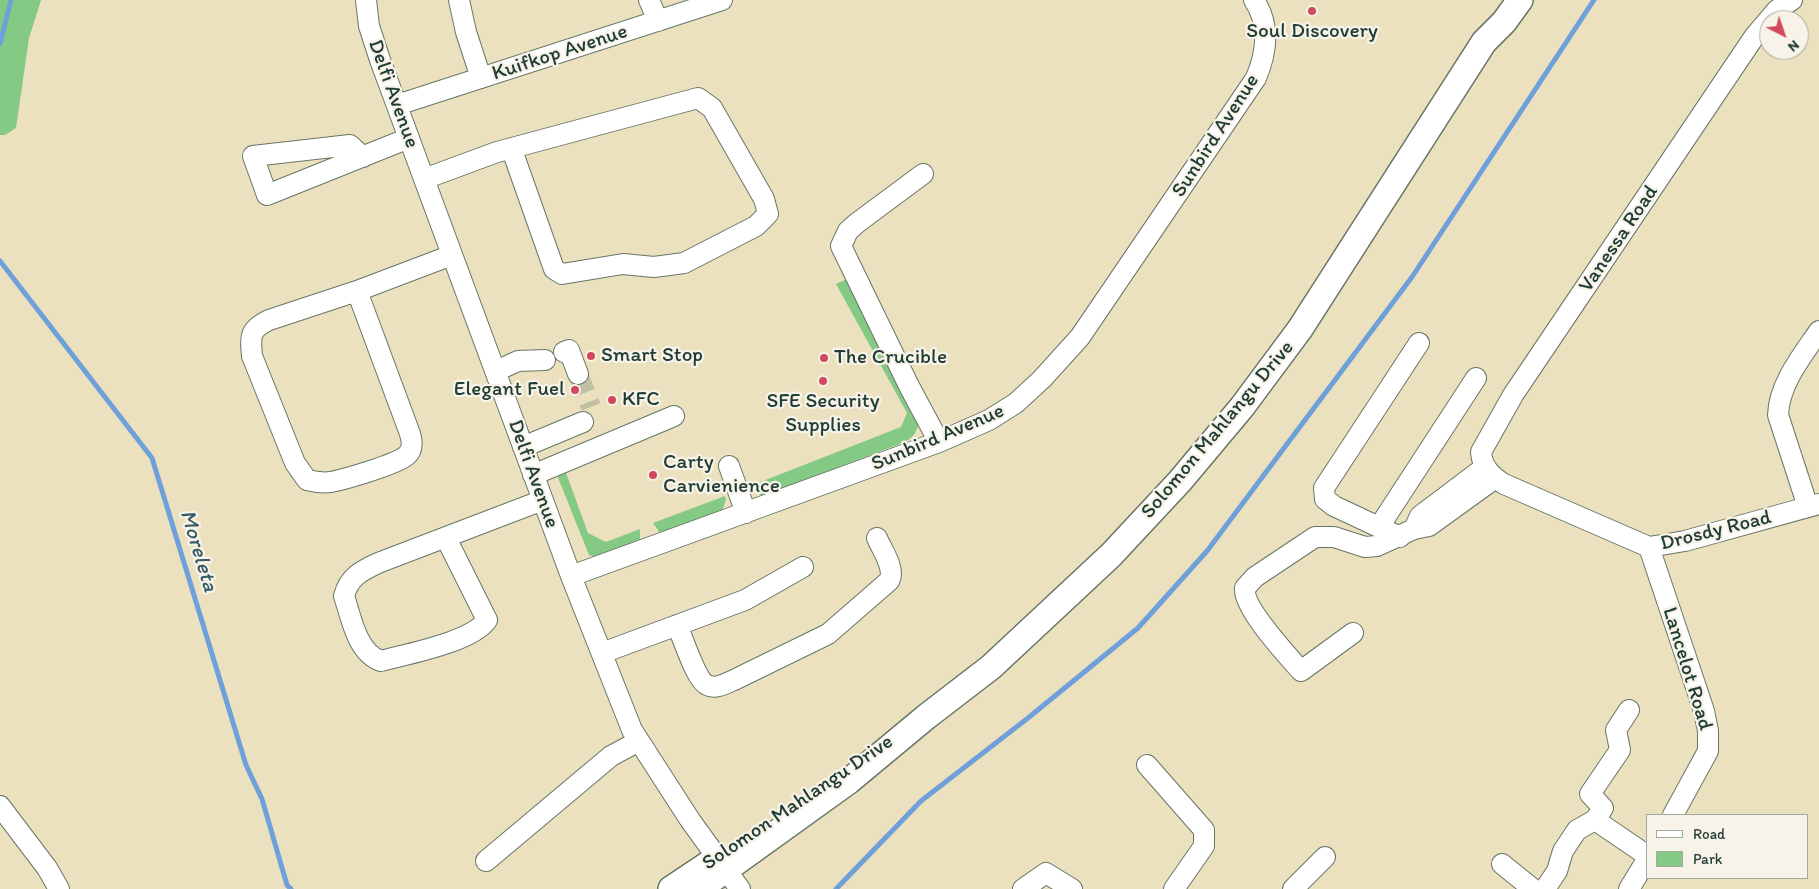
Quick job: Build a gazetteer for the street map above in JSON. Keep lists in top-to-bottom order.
{
  "streets": {
    "main road": ["Solomon Mahlangu Drive"],
    "street": [
      "Kuifkop Avenue",
      "Delfi Avenue",
      "Sunbird Avenue",
      "Vanessa Road",
      "Drosdy Road",
      "Lancelot Road"
    ]
  },
  "crossings": [
    ["Kuifkop Avenue", "Delfi Avenue"],
    ["Delfi Avenue", "Sunbird Avenue"],
    ["Delfi Avenue", "Solomon Mahlangu Drive"],
    ["Vanessa Road", "Drosdy Road"],
    ["Drosdy Road", "Lancelot Road"]
  ],
  "water": ["Moreleta"],
  "places": [
    "Soul Discovery",
    "Smart Stop",
    "The Crucible",
    "SFE Security Supplies",
    "Elegant Fuel",
    "KFC",
    "Carty Carvienience"
  ],
  "legend": ["Road", "Park"],
  "north": "bottom right"
}
